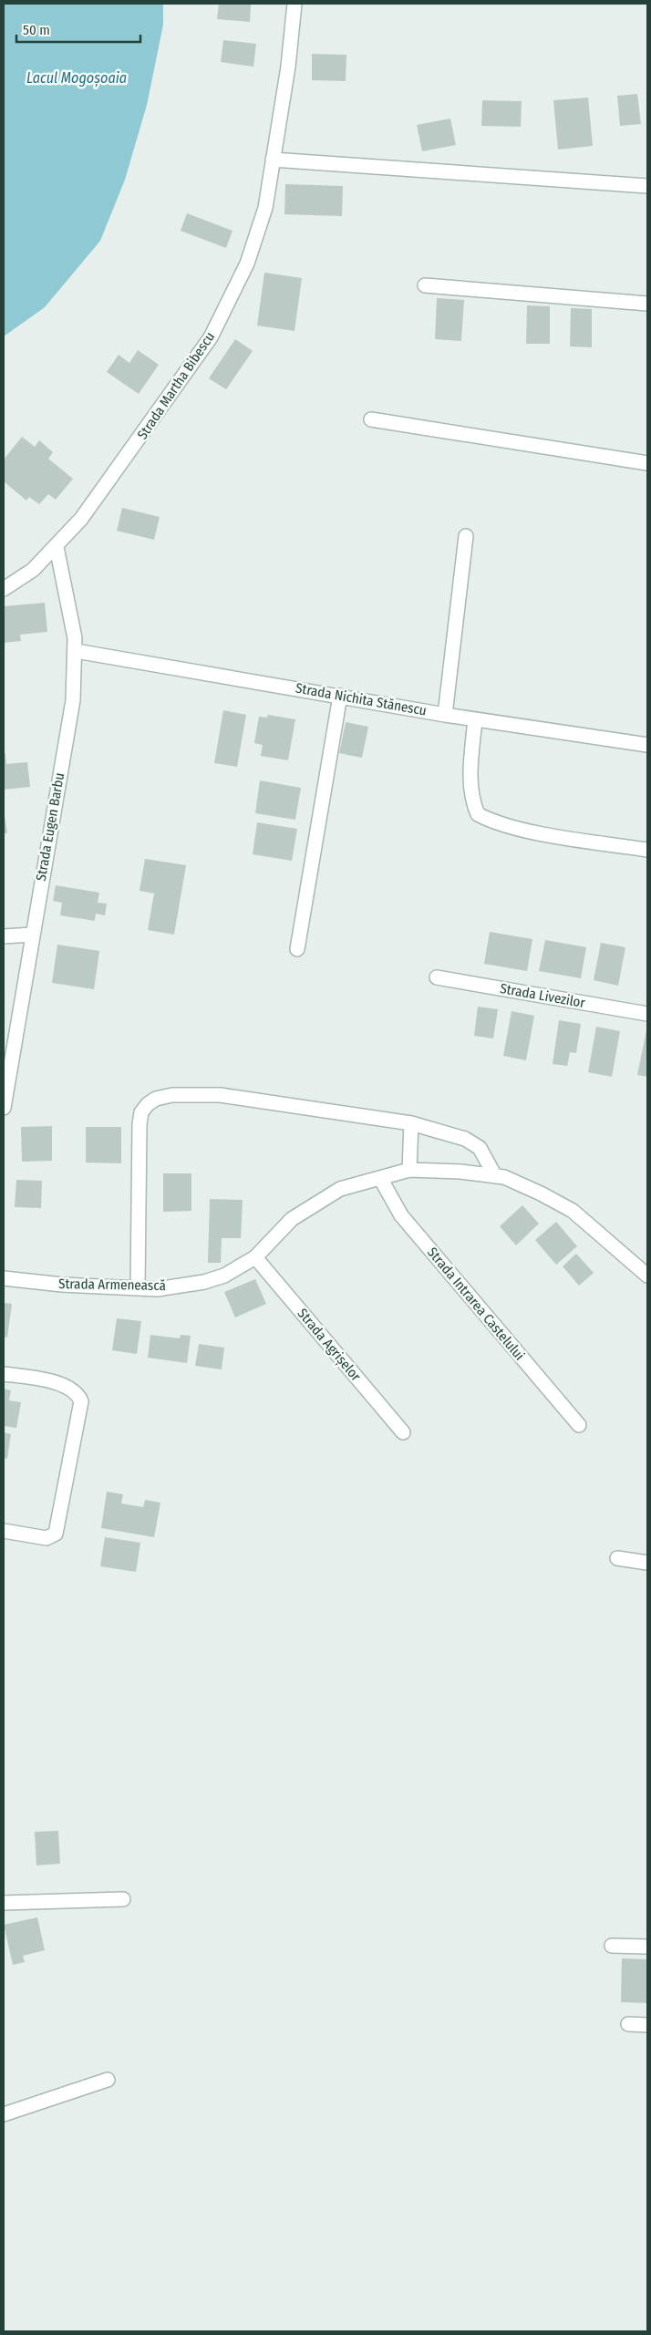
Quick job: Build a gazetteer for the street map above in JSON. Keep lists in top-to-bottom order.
{
  "streets": {
    "street": [
      "Strada Martha Bibescu",
      "Strada Nichita Stănescu",
      "Strada Eugen Barbu",
      "Strada Livezilor",
      "Strada Armenească",
      "Strada Intrarea Castelului",
      "Strada Agrișelor"
    ]
  },
  "crossings": [
    ["Strada Martha Bibescu", "Strada Eugen Barbu"],
    ["Strada Nichita Stănescu", "Strada Eugen Barbu"],
    ["Strada Armenească", "Strada Intrarea Castelului"],
    ["Strada Armenească", "Strada Agrișelor"]
  ],
  "water": ["Lacul Mogoșoaia"],
  "scale_bar": "50 m"
}
